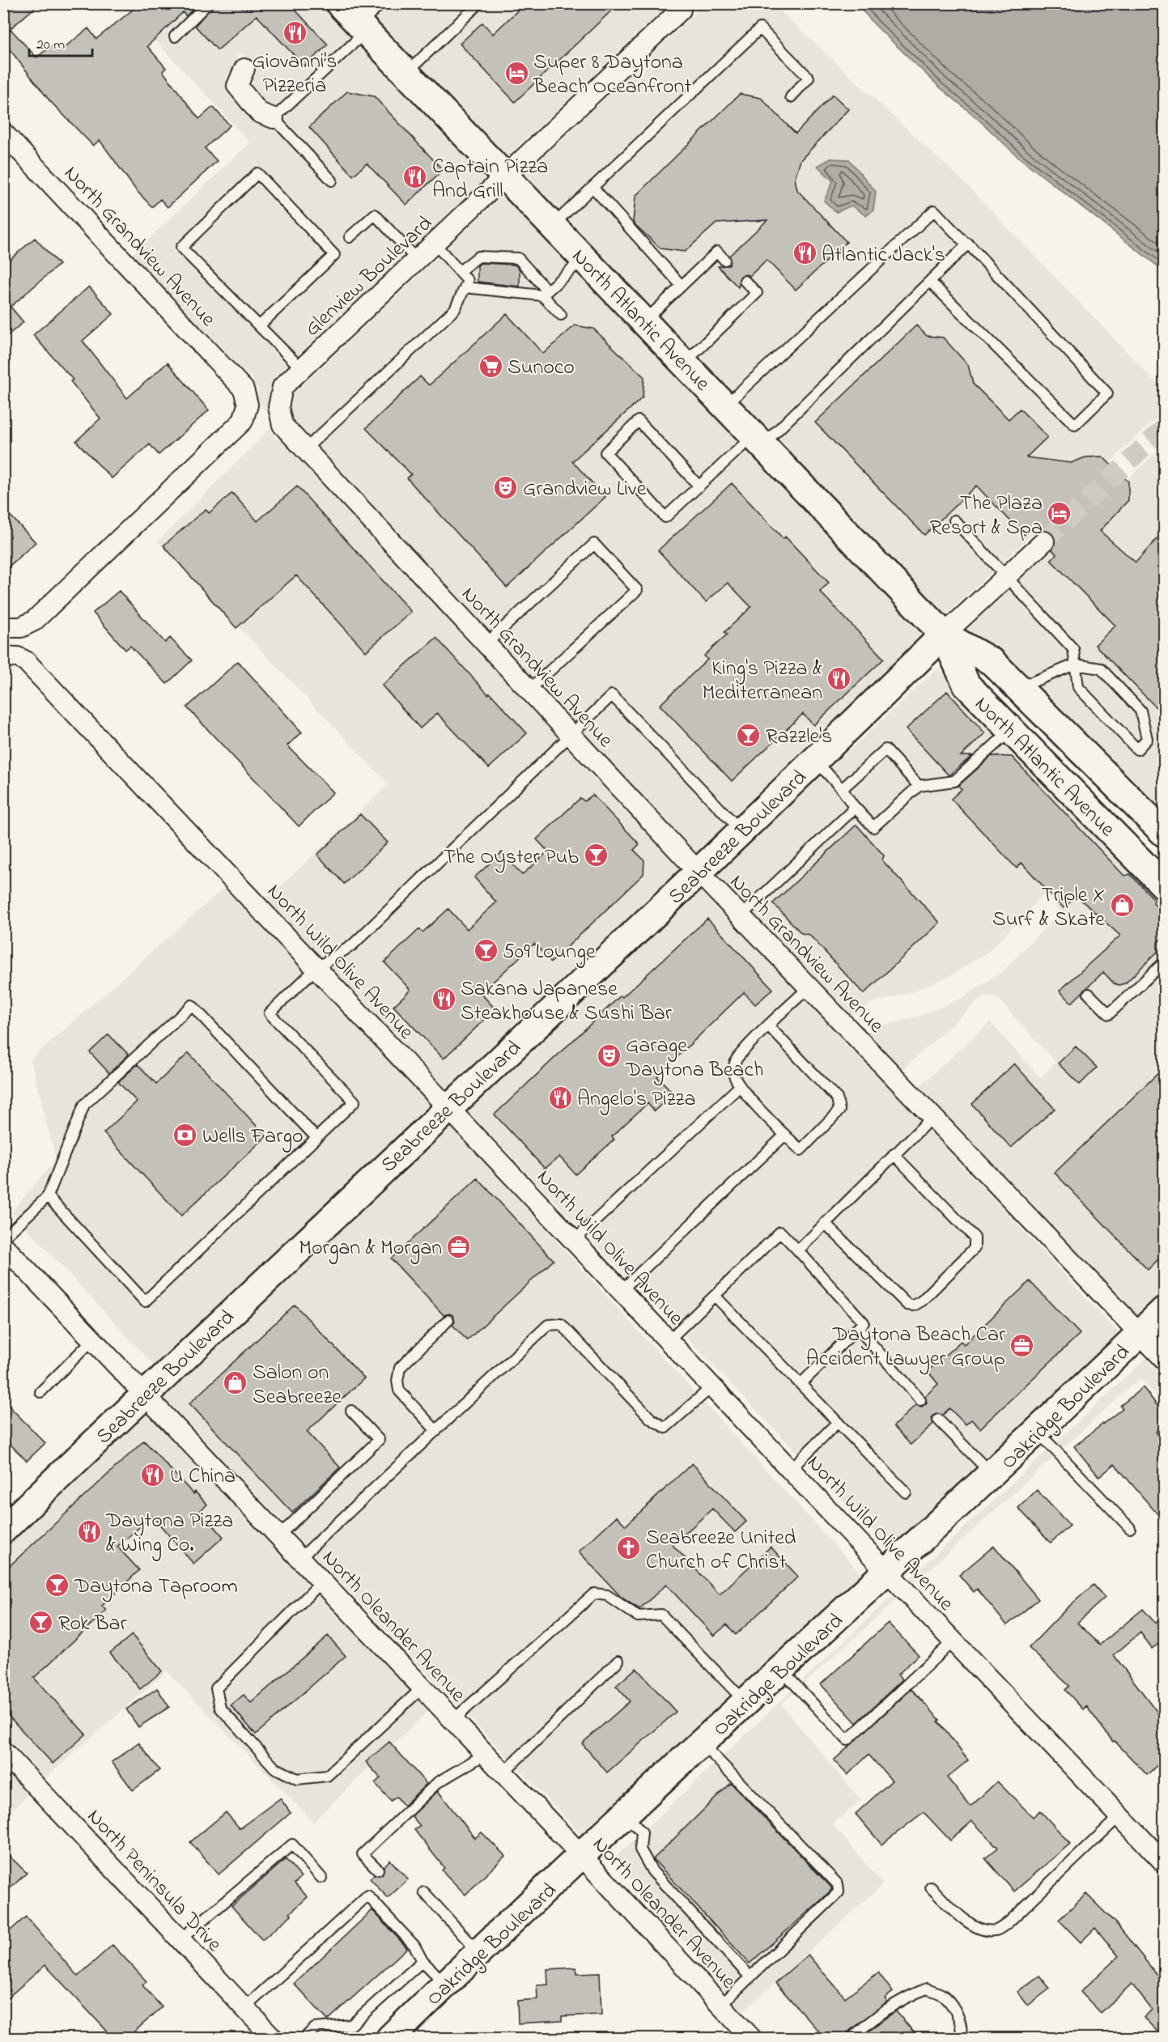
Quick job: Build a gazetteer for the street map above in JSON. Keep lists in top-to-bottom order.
{
  "streets": {
    "main road": ["North Atlantic Avenue", "Seabreeze Boulevard", "Oakridge Boulevard"],
    "street": [
      "North Grandview Avenue",
      "Glenview Boulevard",
      "North Wild Olive Avenue",
      "North Oleander Avenue",
      "North Peninsula Drive"
    ]
  },
  "crossings": [
    ["North Grandview Avenue", "Glenview Boulevard"],
    ["North Grandview Avenue", "Seabreeze Boulevard"],
    ["North Grandview Avenue", "Oakridge Boulevard"],
    ["Glenview Boulevard", "North Atlantic Avenue"],
    ["North Atlantic Avenue", "Seabreeze Boulevard"],
    ["Seabreeze Boulevard", "North Wild Olive Avenue"],
    ["Seabreeze Boulevard", "North Oleander Avenue"],
    ["North Wild Olive Avenue", "Oakridge Boulevard"],
    ["Oakridge Boulevard", "North Oleander Avenue"]
  ],
  "places": {
    "restaurant": [
      "Giovanni's Pizzeria",
      "Captain Pizza And Grill",
      "Atlantic Jack's",
      "King's Pizza & Mediterranean",
      "Sakana Japanese Steakhouse & Sushi Bar",
      "Angelo's Pizza",
      "U China",
      "Daytona Pizza & Wing Co."
    ],
    "hotel": ["Super 8 Daytona Beach Oceanfront", "The Plaza Resort & Spa"],
    "supermarket": ["Sunoco"],
    "theatre": ["Grandview Live", "Garage Daytona Beach"],
    "bar": [
      "Razzle's",
      "The Oyster Pub",
      "509 Lounge",
      "Daytona Taproom",
      "Rok Bar"
    ],
    "shop": ["Triple X Surf & Skate", "Salon on Seabreeze"],
    "bank": ["Wells Fargo"],
    "office": ["Morgan & Morgan", "Daytona Beach Car Accident Lawyer Group"],
    "church": ["Seabreeze United Church of Christ"]
  },
  "scale_bar": "20 m"
}
